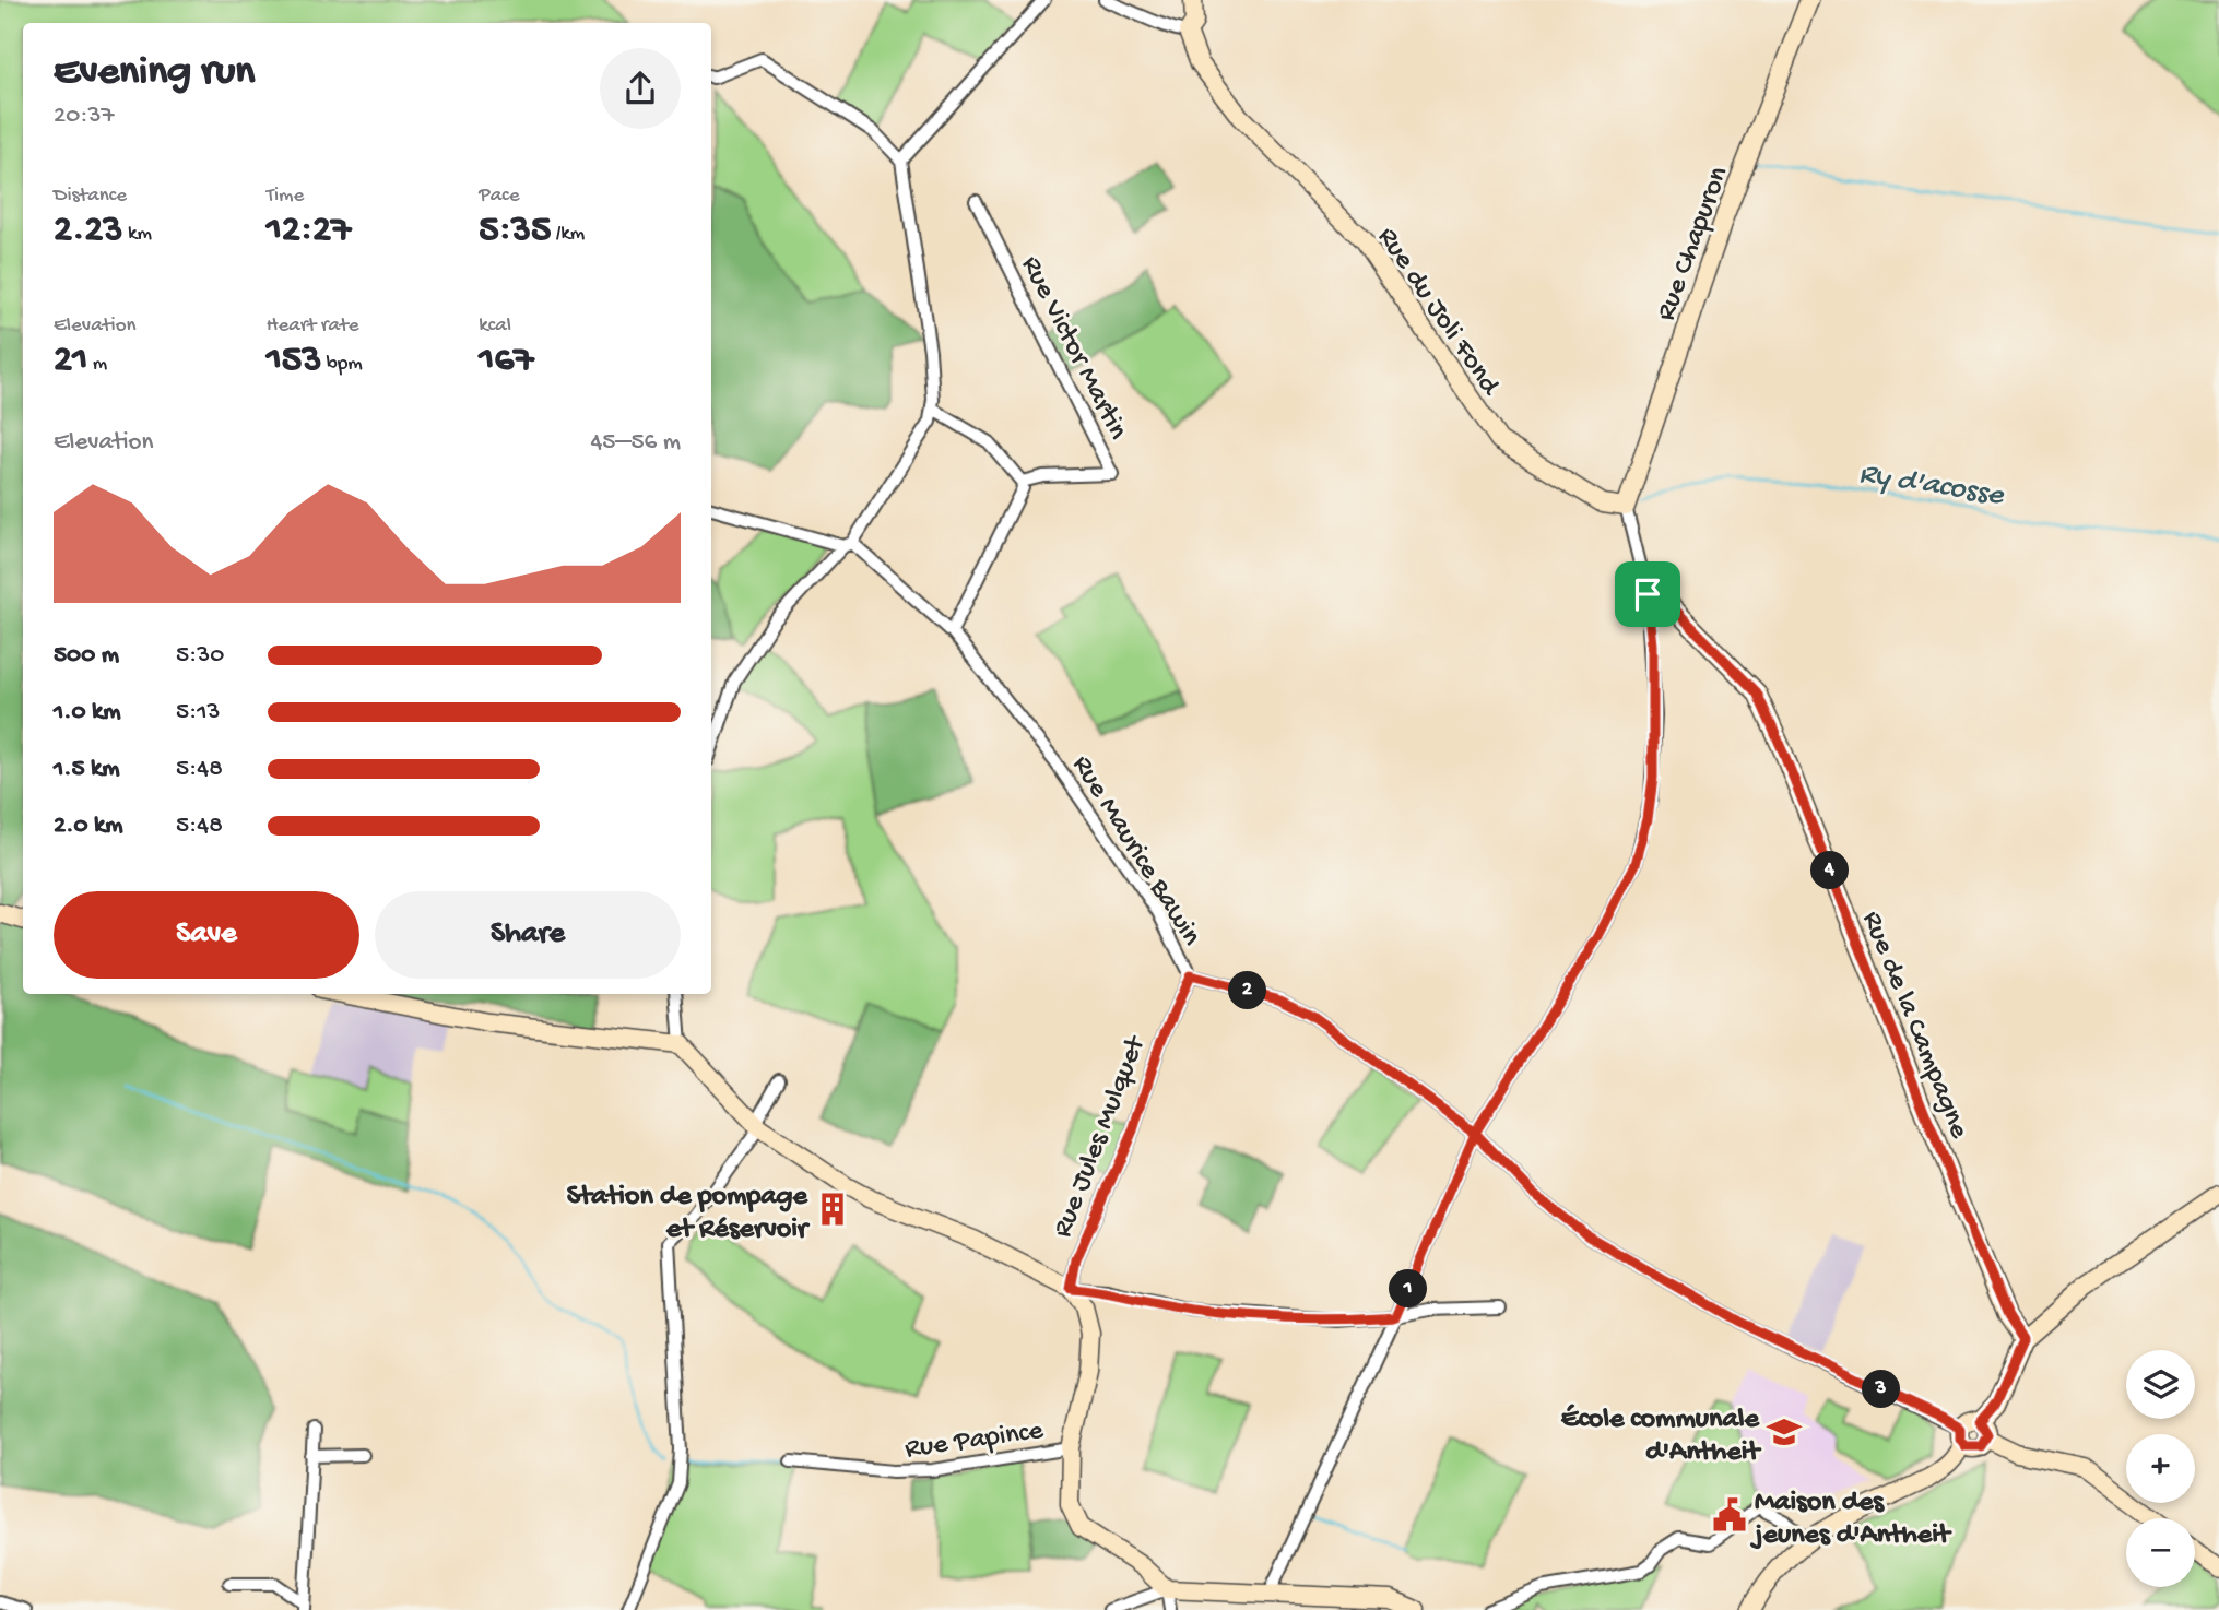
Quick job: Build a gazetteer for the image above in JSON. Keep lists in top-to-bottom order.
{
  "streets": {
    "street": [
      "Rue Chapuron",
      "Rue du Joli Fond",
      "Rue Victor Martin",
      "Rue Maurice Bawin",
      "Rue de la Campagne",
      "Rue Jules Mulquet",
      "Rue Papince"
    ]
  },
  "crossings": [
    ["Rue Chapuron", "Rue du Joli Fond"],
    ["Rue Maurice Bawin", "Rue Jules Mulquet"]
  ],
  "water": ["Ry d'acosse"],
  "places": {
    "building": ["Station de pompage et Réservoir"],
    "school or university": ["École communale d'Antheit"],
    "public building": ["Maison des jeunes d'Antheit"]
  },
  "page": {
    "heading": ["Evening run", "20:37"],
    "stats": [
      ["Distance", "2.23 km"],
      ["Time", "12:27"],
      ["Pace", "5:35 /km"],
      ["Elevation", "21 m"],
      ["Heart rate", "153 bpm"],
      ["kcal", "167"]
    ],
    "chart": ["Elevation", "45–56 m"],
    "list": [
      {
        "name": "500 m",
        "note": "5:30"
      },
      {
        "name": "1.0 km",
        "note": "5:13"
      },
      {
        "name": "1.5 km",
        "note": "5:48"
      },
      {
        "name": "2.0 km",
        "note": "5:48"
      }
    ],
    "pins": [
      "4",
      "2",
      "1",
      "3"
    ],
    "buttons": ["Save", "Share"],
    "map_buttons": ["+", "−"]
  }
}
